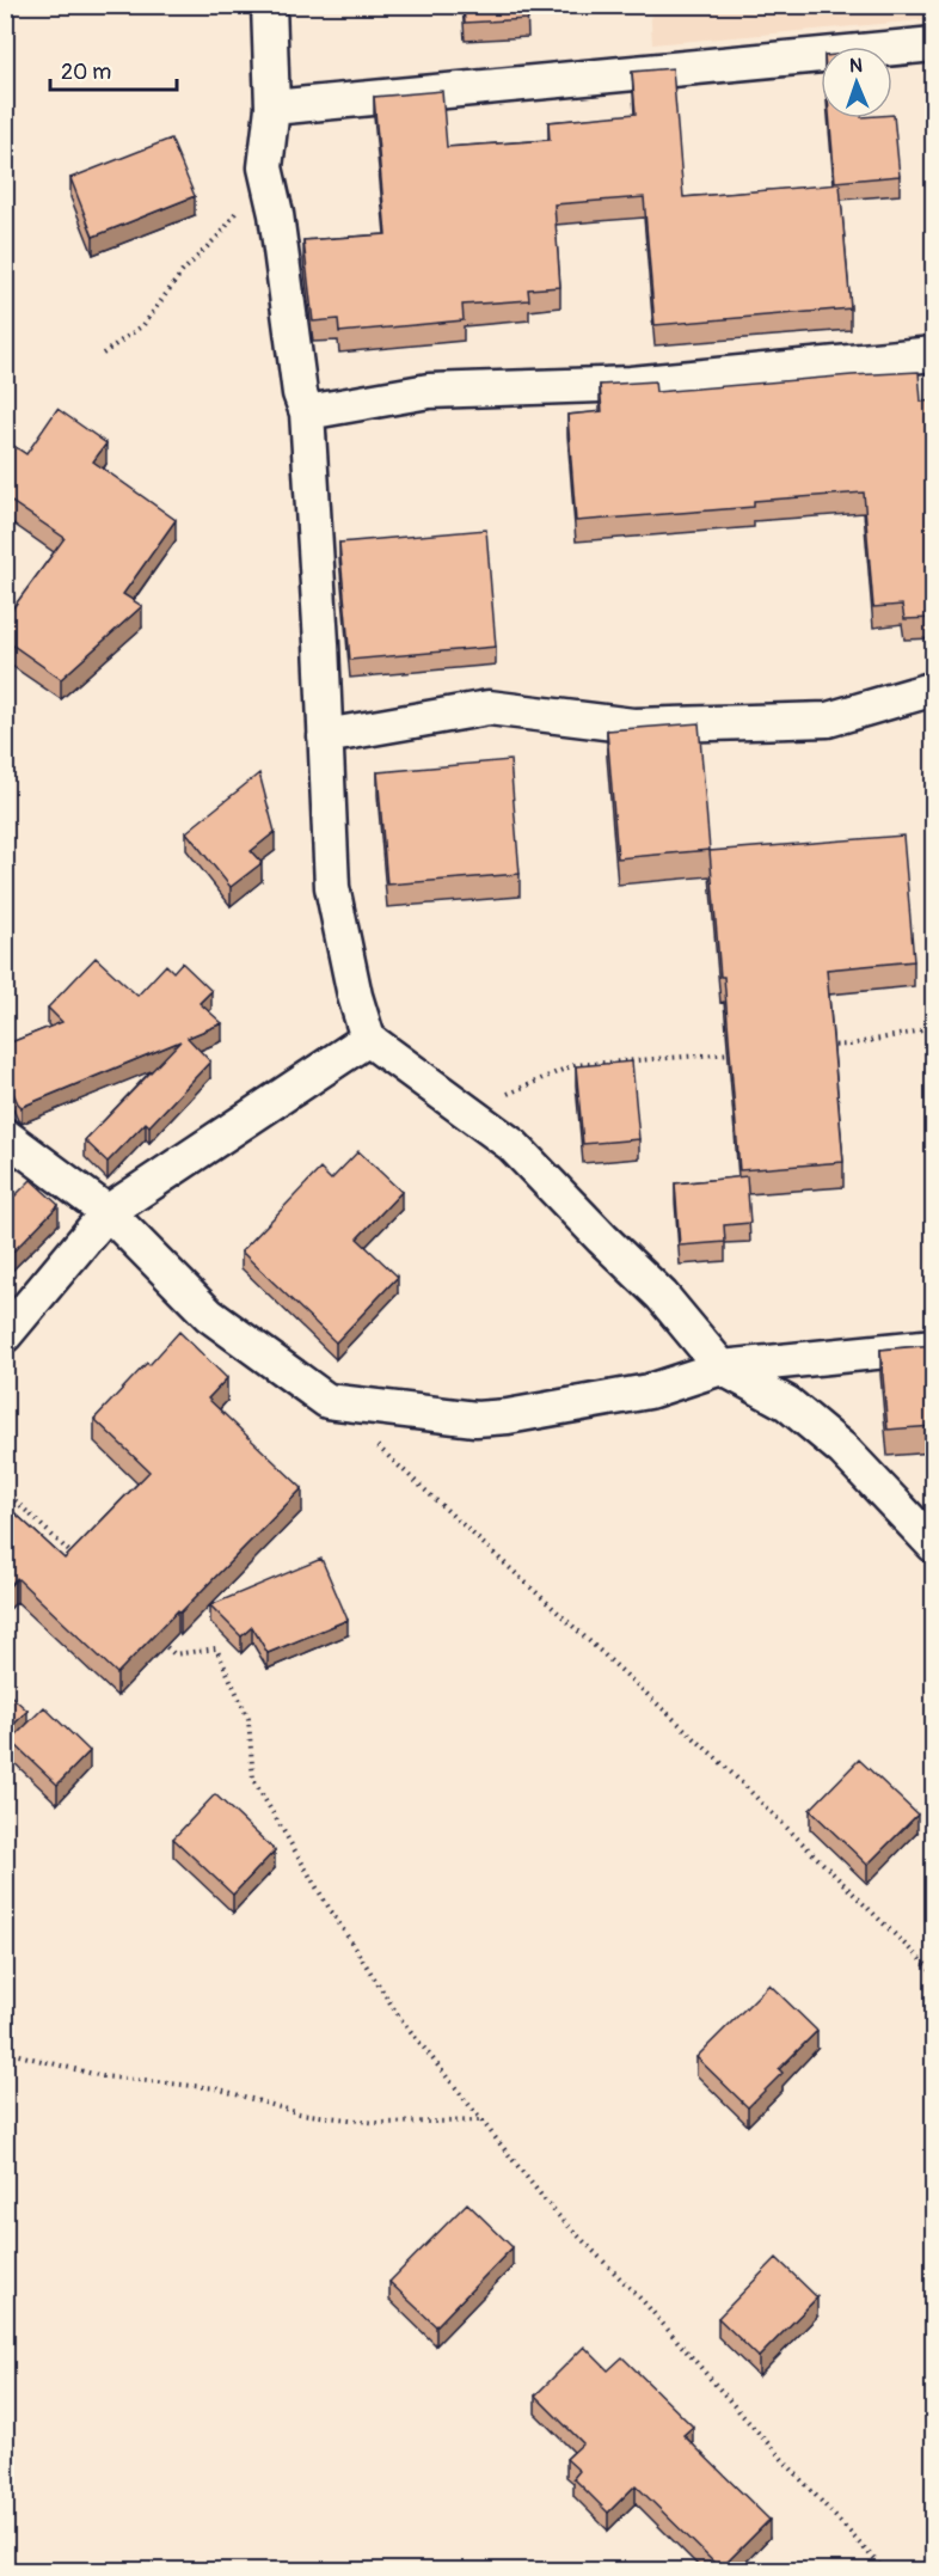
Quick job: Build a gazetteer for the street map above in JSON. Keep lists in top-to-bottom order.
{
  "scale_bar": "20 m",
  "north": "top"
}
